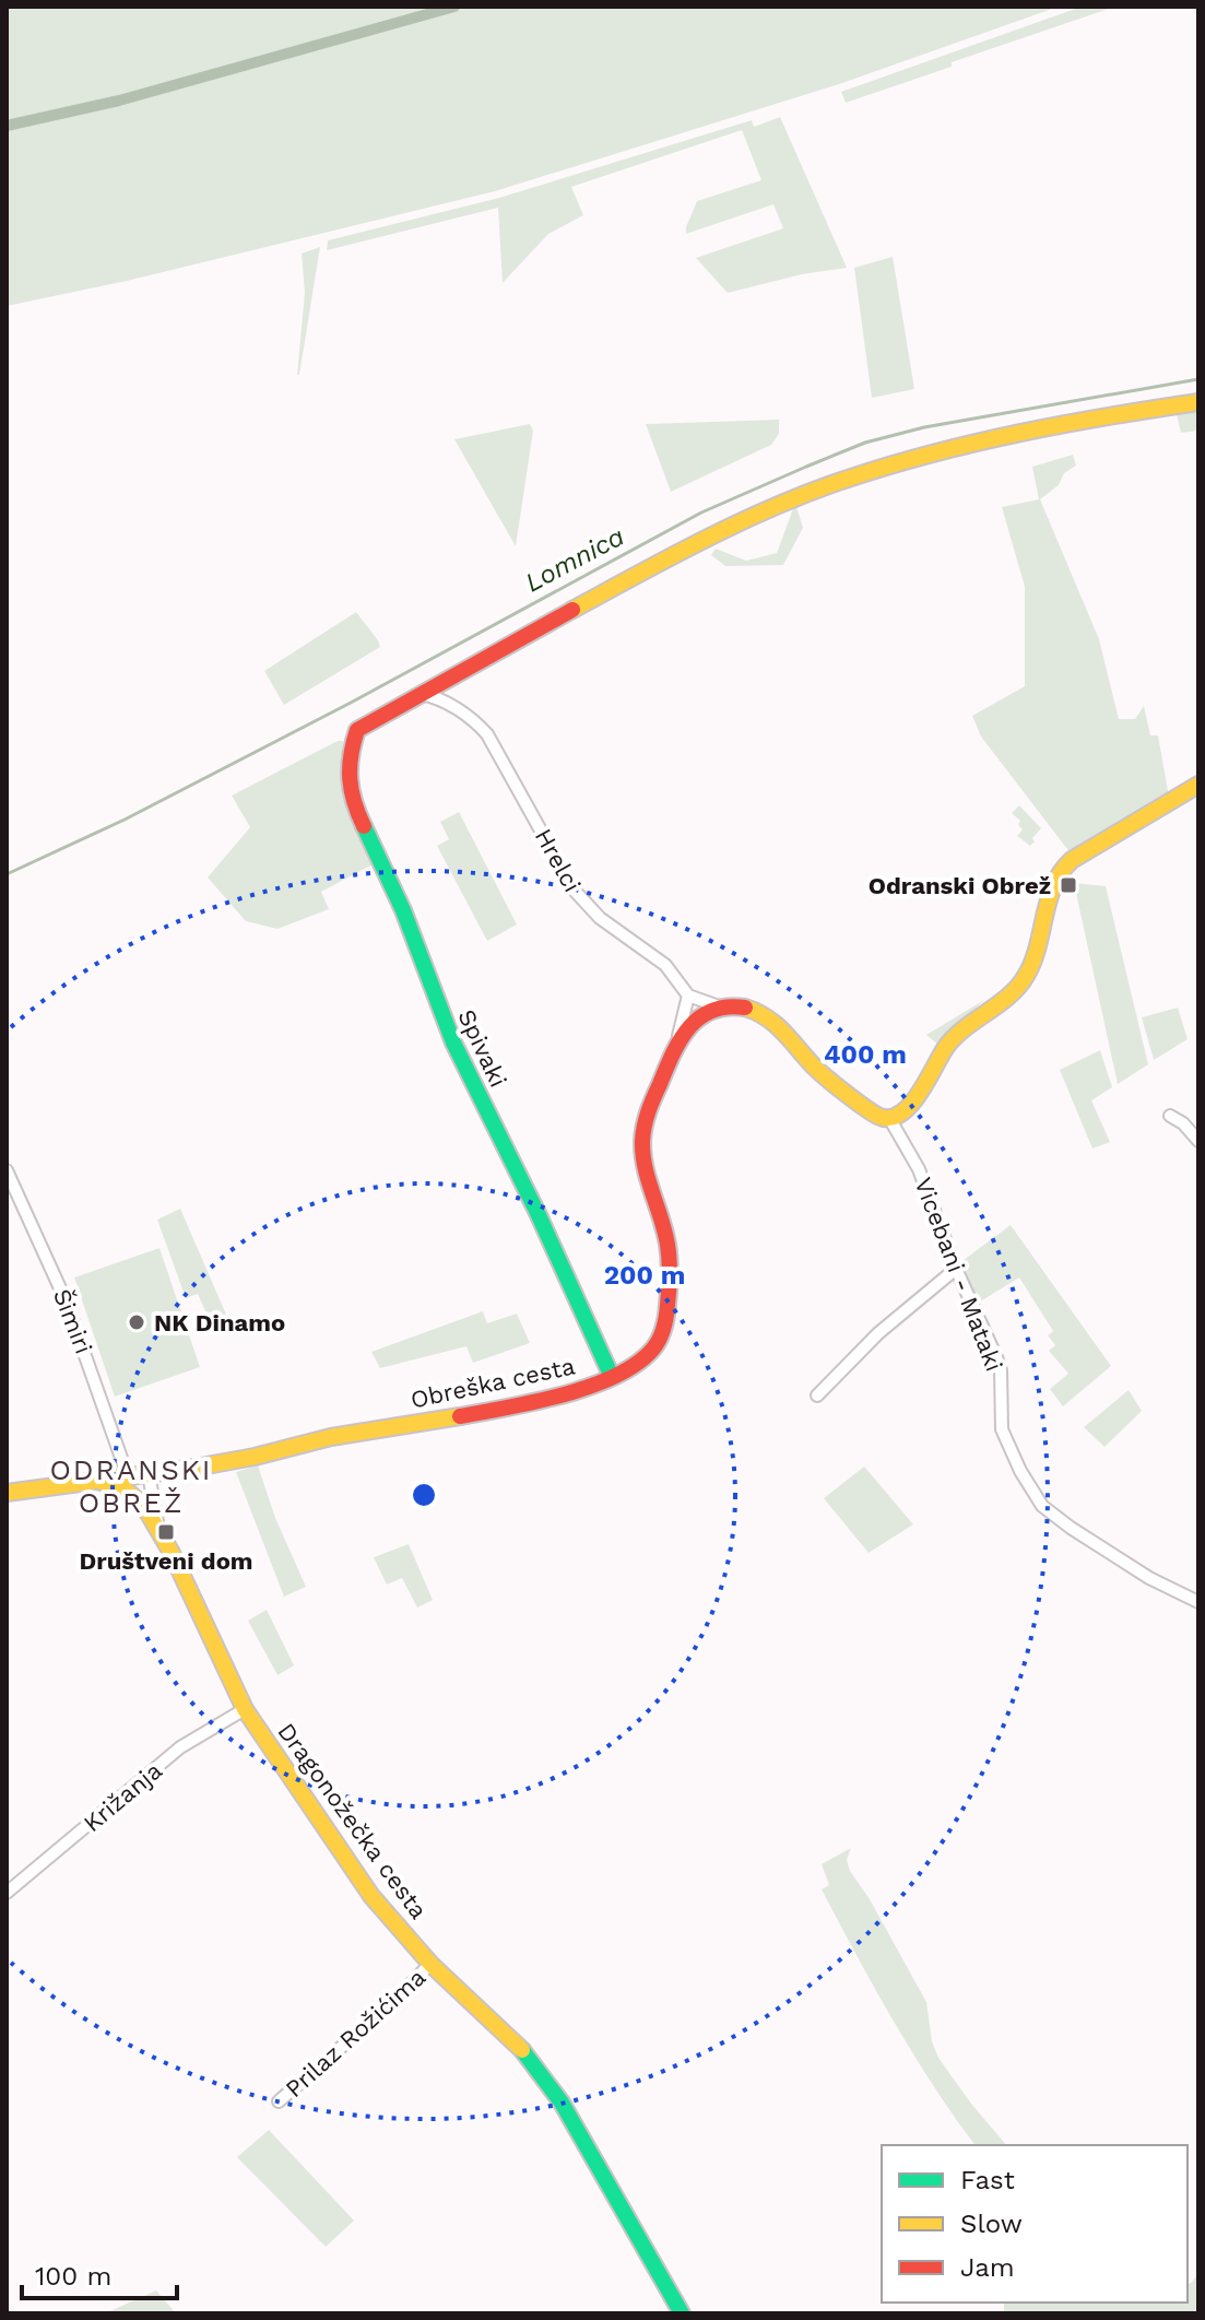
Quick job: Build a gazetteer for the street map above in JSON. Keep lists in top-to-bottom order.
{
  "streets": {
    "street": [
      "Hrelci",
      "Spivaki",
      "Vicebani - Mataki",
      "Šimiri",
      "Obreška cesta",
      "Križanja",
      "Dragonožečka cesta",
      "Prilaz Rožićima"
    ]
  },
  "crossings": [
    ["Hrelci", "Spivaki"],
    ["Spivaki", "Obreška cesta"],
    ["Šimiri", "Obreška cesta"],
    ["Obreška cesta", "Dragonožečka cesta"],
    ["Križanja", "Dragonožečka cesta"],
    ["Dragonožečka cesta", "Prilaz Rožićima"]
  ],
  "districts": ["ODRANSKI OBREŽ"],
  "water": ["Lomnica"],
  "places": {
    "transit": ["Odranski Obrež", "Društveni dom"],
    "other": ["NK Dinamo"]
  },
  "legend": ["Fast", "Slow", "Jam"],
  "scale_bar": "100 m",
  "rings": ["400 m", "200 m"]
}
